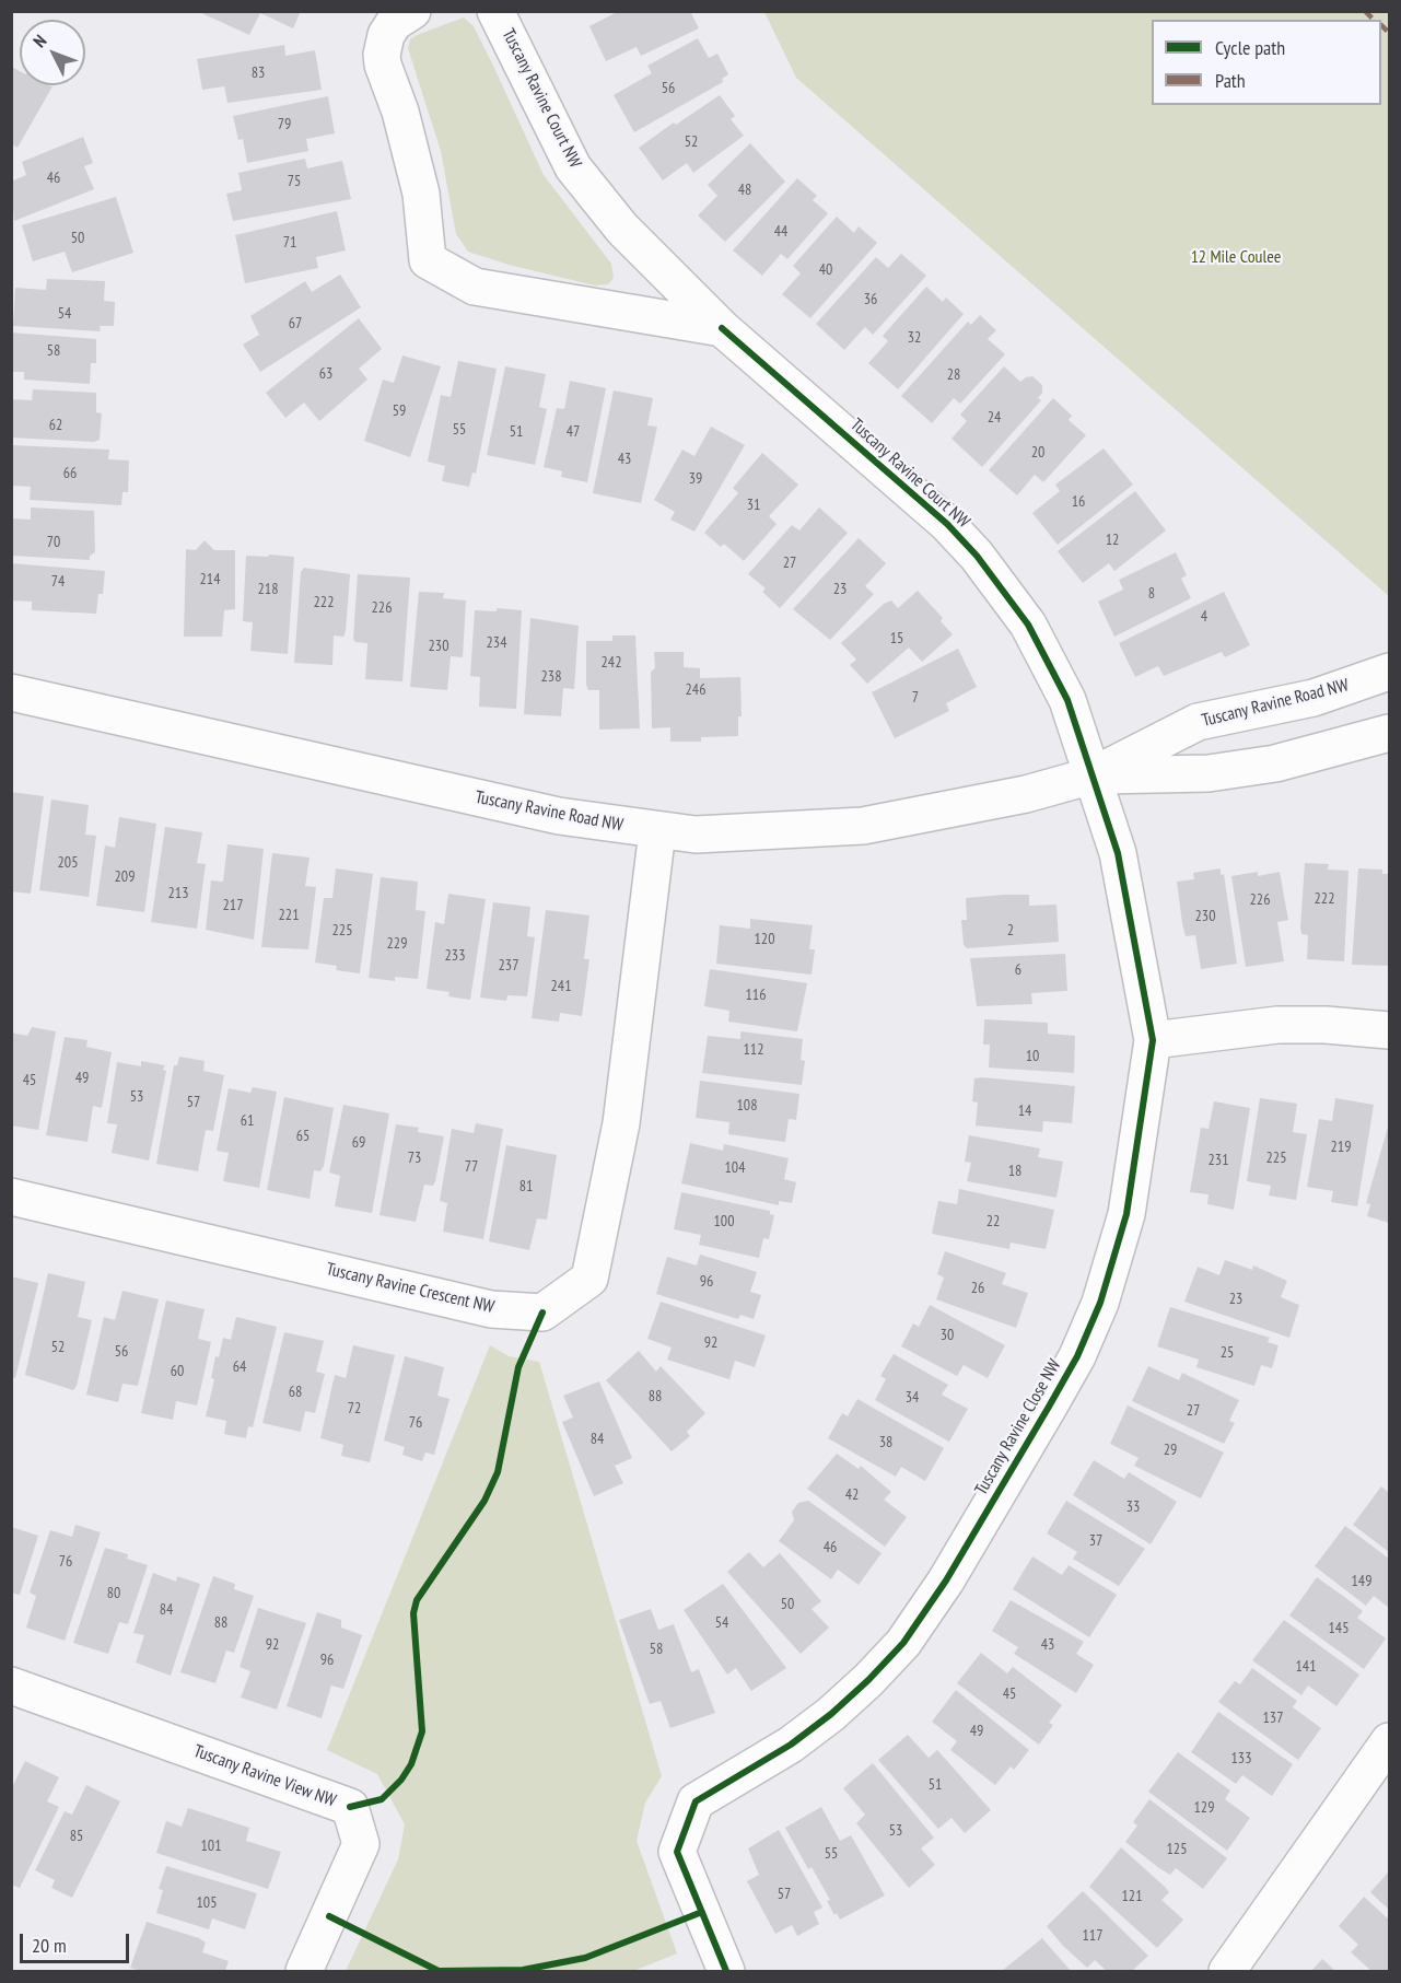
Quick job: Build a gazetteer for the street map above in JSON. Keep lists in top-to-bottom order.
{
  "streets": {
    "street": [
      "Tuscany Ravine Court NW",
      "Tuscany Ravine Road NW",
      "Tuscany Ravine Crescent NW",
      "Tuscany Ravine Close NW",
      "Tuscany Ravine View NW"
    ]
  },
  "crossings": [
    ["Tuscany Ravine Court NW", "Tuscany Ravine Road NW"],
    ["Tuscany Ravine Court NW", "Tuscany Ravine Close NW"],
    ["Tuscany Ravine Road NW", "Tuscany Ravine Crescent NW"],
    ["Tuscany Ravine Road NW", "Tuscany Ravine Close NW"]
  ],
  "parks": ["12 Mile Coulee"],
  "house_numbers": [
    "83",
    "56",
    "79",
    "52",
    "46",
    "75",
    "48",
    "44",
    "50",
    "71",
    "40",
    "36",
    "54",
    "67",
    "32",
    "58",
    "63",
    "28",
    "59",
    "24",
    "62",
    "55",
    "51",
    "47",
    "20",
    "43",
    "66",
    "39",
    "16",
    "31",
    "12",
    "70",
    "27",
    "214",
    "74",
    "218",
    "23",
    "8",
    "222",
    "226",
    "4",
    "15",
    "234",
    "230",
    "242",
    "238",
    "246",
    "7",
    "205",
    "209",
    "213",
    "222",
    "226",
    "217",
    "221",
    "230",
    "225",
    "2",
    "120",
    "229",
    "233",
    "237",
    "6",
    "241",
    "116",
    "112",
    "10",
    "49",
    "45",
    "53",
    "57",
    "108",
    "14",
    "61",
    "65",
    "69",
    "219",
    "73",
    "225",
    "231",
    "77",
    "104",
    "18",
    "81",
    "100",
    "22",
    "96",
    "26",
    "23",
    "30",
    "92",
    "52",
    "56",
    "25",
    "64",
    "60",
    "68",
    "88",
    "34",
    "72",
    "27",
    "76",
    "84",
    "38",
    "29",
    "42",
    "33",
    "37",
    "46",
    "76",
    "149",
    "80",
    "50",
    "84",
    "88",
    "54",
    "145",
    "92",
    "43",
    "58",
    "96",
    "141",
    "45",
    "137",
    "49",
    "133",
    "51",
    "129",
    "53",
    "85",
    "101",
    "125",
    "55",
    "57",
    "121",
    "105",
    "117"
  ],
  "legend": ["Cycle path", "Path"],
  "scale_bar": "20 m",
  "north": "top left"
}
